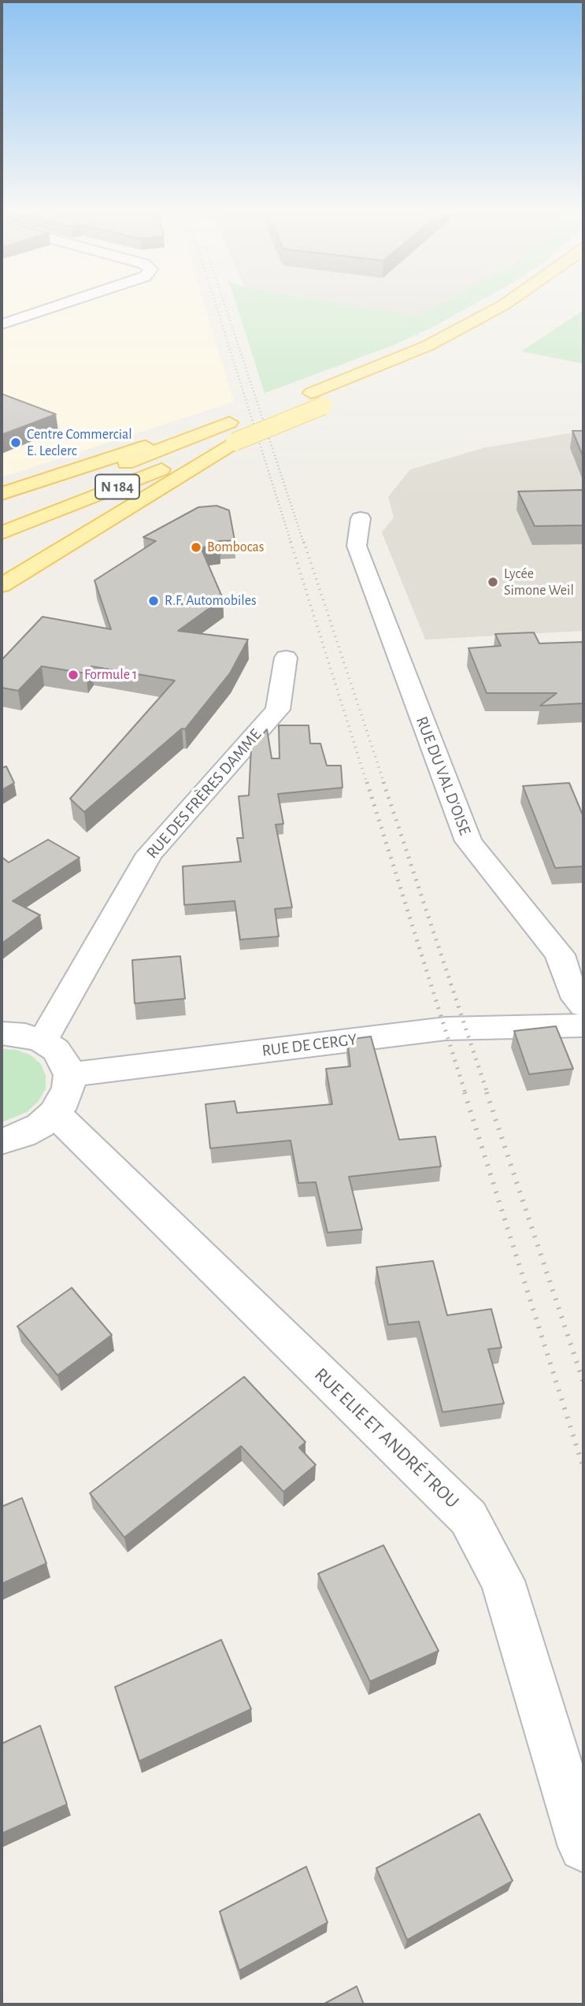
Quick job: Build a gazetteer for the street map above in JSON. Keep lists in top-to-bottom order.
{
  "streets": {
    "main road": ["N 184"],
    "street": [
      "RUE DU VAL D'OISE",
      "RUE DES FRÈRES DAMME",
      "RUE DE CERGY",
      "RUE ELIE ET ANDRÉ TROU"
    ]
  },
  "places": [
    "Centre Commercial E. Leclerc",
    "Bombocas",
    "Lycée Simone Weil",
    "R.F. Automobiles",
    "Formule 1"
  ]
}
